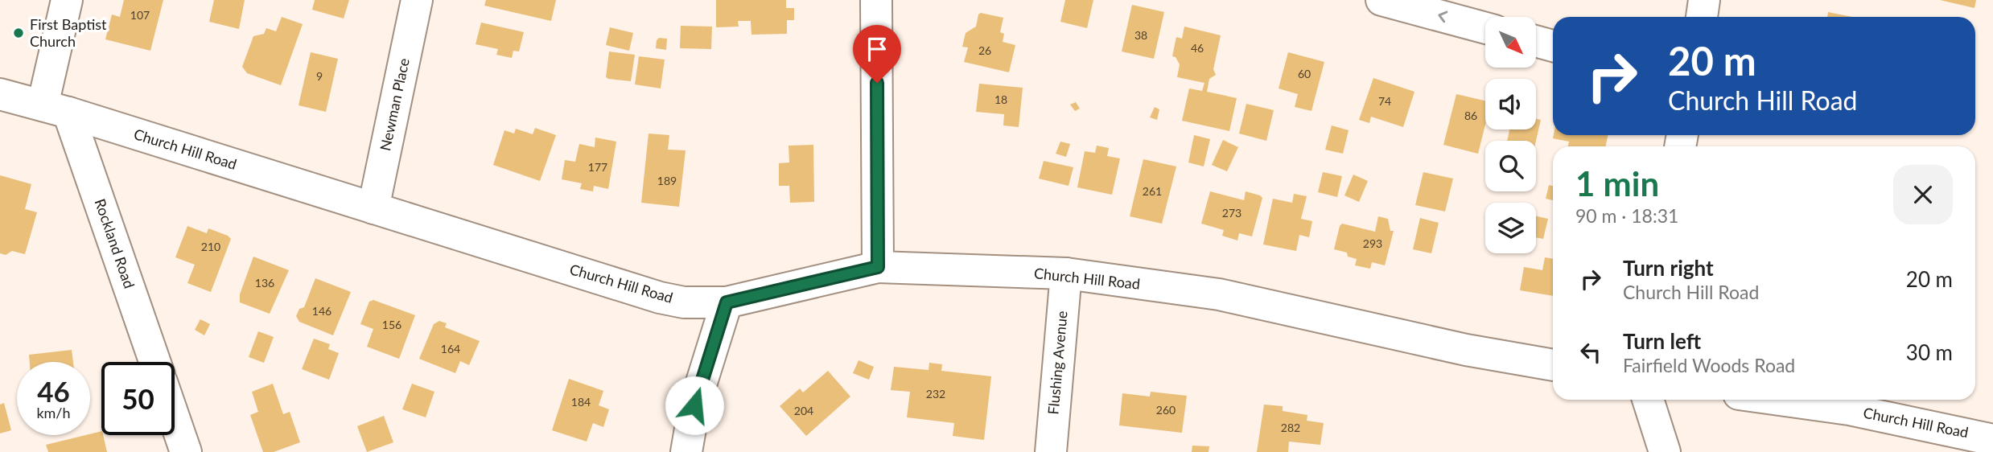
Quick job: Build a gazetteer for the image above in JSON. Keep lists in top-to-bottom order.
{
  "streets": {
    "street": [
      "Newman Place",
      "Church Hill Road",
      "Rockland Road",
      "Flushing Avenue"
    ]
  },
  "crossings": [
    ["Newman Place", "Church Hill Road"],
    ["Church Hill Road", "Rockland Road"],
    ["Church Hill Road", "Flushing Avenue"]
  ],
  "places": ["First Baptist Church"],
  "house_numbers": [
    "107",
    "38",
    "46",
    "26",
    "60",
    "9",
    "18",
    "74",
    "86",
    "177",
    "189",
    "261",
    "273",
    "293",
    "210",
    "136",
    "146",
    "156",
    "164",
    "232",
    "184",
    "260",
    "204",
    "282"
  ],
  "north": "bottom right",
  "page": {
    "turn": ["20 m", "Church Hill Road"],
    "heading": ["1 min", "90 m · 18:31"],
    "list": [
      {
        "name": "Turn right",
        "note": "Church Hill Road",
        "value": "20 m"
      },
      {
        "name": "Turn left",
        "note": "Fairfield Woods Road",
        "value": "30 m"
      }
    ],
    "speed": "46 km/h",
    "limit": "50"
  }
}
